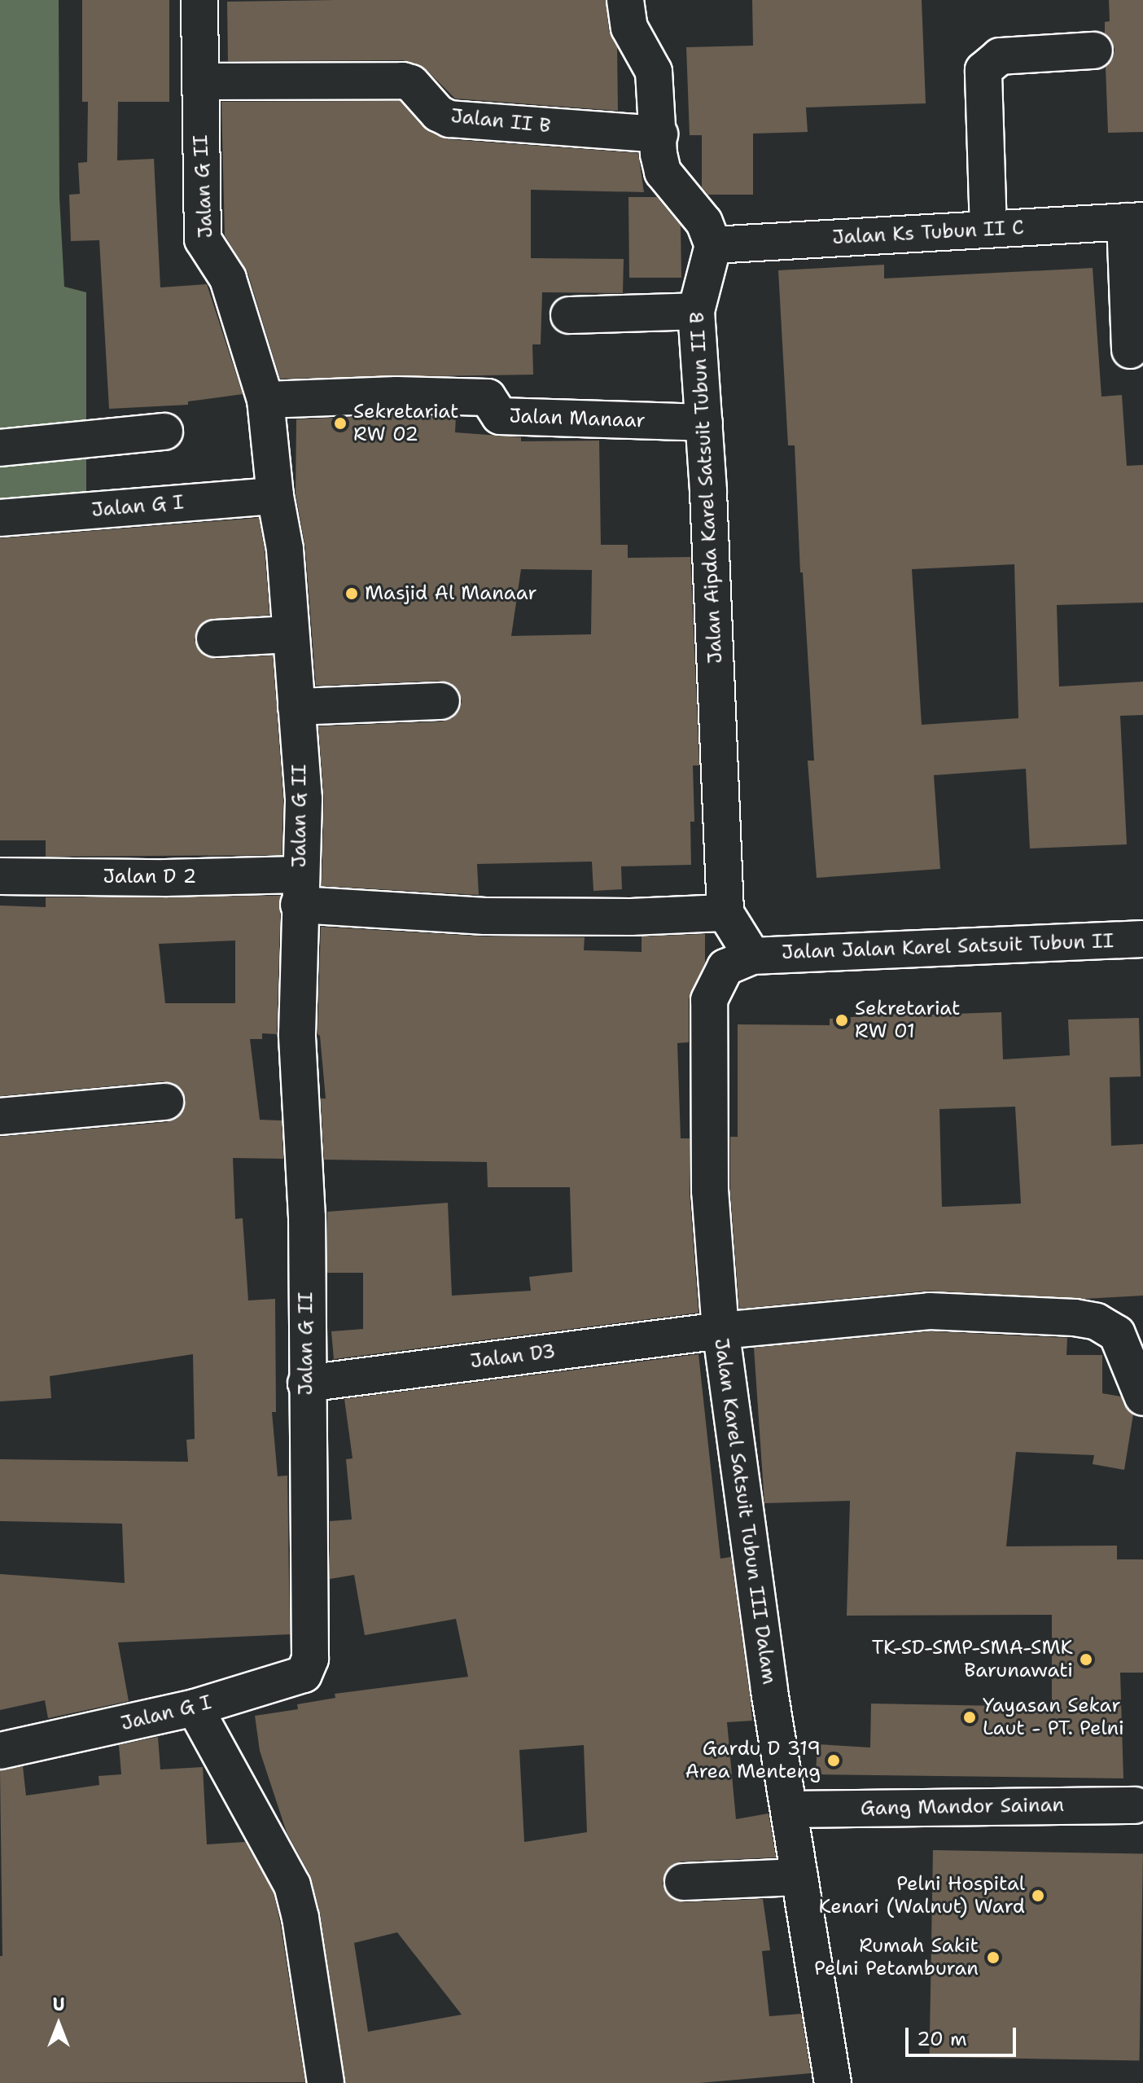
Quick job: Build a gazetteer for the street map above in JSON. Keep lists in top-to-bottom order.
{
  "streets": {
    "street": [
      "Jalan II B",
      "Jalan G II",
      "Jalan Ks Tubun II C",
      "Jalan Manaar",
      "Jalan Aipda Karel Satsuit Tubun II B",
      "Jalan G I",
      "Jalan D 2",
      "Jalan Jalan Karel Satsuit Tubun II",
      "Jalan D3",
      "Jalan Karel Satsuit Tubun III Dalam",
      "Gang Mandor Sainan"
    ]
  },
  "crossings": [
    ["Jalan II B", "Jalan G II"],
    ["Jalan G II", "Jalan Manaar"],
    ["Jalan G II", "Jalan G I"],
    ["Jalan G II", "Jalan D 2"],
    ["Jalan G II", "Jalan D3"],
    ["Jalan Ks Tubun II C", "Jalan Aipda Karel Satsuit Tubun II B"],
    ["Jalan Manaar", "Jalan Aipda Karel Satsuit Tubun II B"],
    ["Jalan Aipda Karel Satsuit Tubun II B", "Jalan D 2"],
    ["Jalan Aipda Karel Satsuit Tubun II B", "Jalan Jalan Karel Satsuit Tubun II"],
    ["Jalan Aipda Karel Satsuit Tubun II B", "Jalan Karel Satsuit Tubun III Dalam"],
    ["Jalan Jalan Karel Satsuit Tubun II", "Jalan Karel Satsuit Tubun III Dalam"],
    ["Jalan D3", "Jalan Karel Satsuit Tubun III Dalam"],
    ["Jalan Karel Satsuit Tubun III Dalam", "Gang Mandor Sainan"]
  ],
  "places": [
    "Sekretariat RW 02",
    "Masjid Al Manaar",
    "Sekretariat RW 01",
    "TK-SD-SMP-SMA-SMK Barunawati",
    "Yayasan Sekar Laut - PT. Pelni",
    "Gardu D 319 Area Menteng",
    "Pelni Hospital Kenari (Walnut) Ward",
    "Rumah Sakit Pelni Petamburan"
  ],
  "scale_bar": "20 m",
  "north": "top"
}
